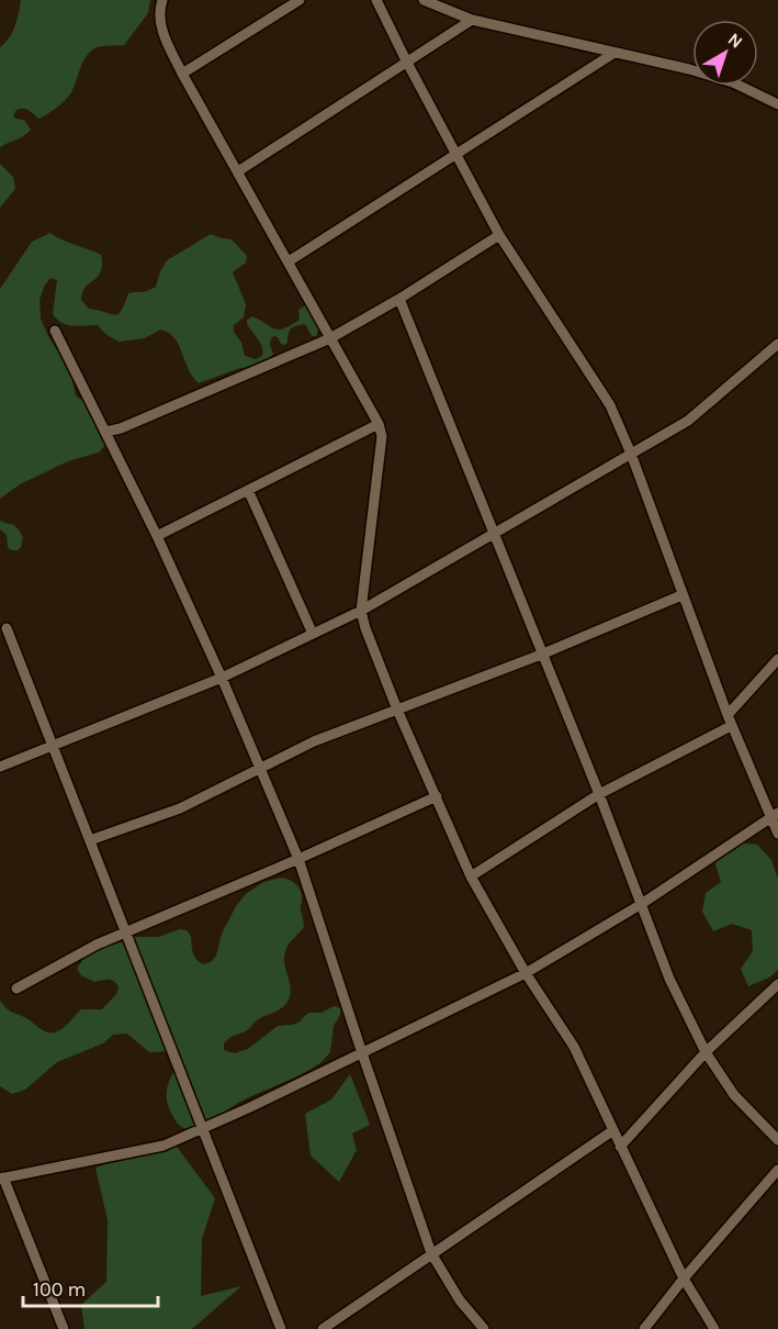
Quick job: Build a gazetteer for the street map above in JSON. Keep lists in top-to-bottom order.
{
  "scale_bar": "100 m",
  "north": "top right"
}
